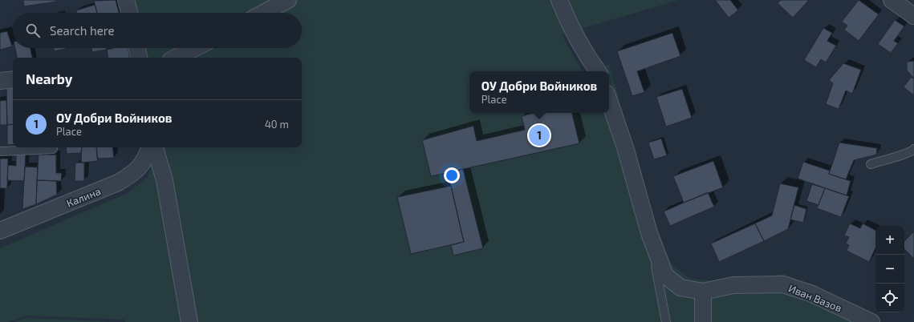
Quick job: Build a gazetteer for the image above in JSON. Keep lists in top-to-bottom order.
{
  "streets": {
    "street": ["Калина", "Иван Вазов"]
  },
  "page": {
    "search": "Search here",
    "heading": "Nearby",
    "popup": ["ОУ Добри Войников", "Place"],
    "list": [
      {
        "mark": "1",
        "name": "ОУ Добри Войников",
        "note": "Place",
        "value": "40 m"
      }
    ],
    "pins": "1",
    "map_buttons": ["+", "−"]
  }
}
